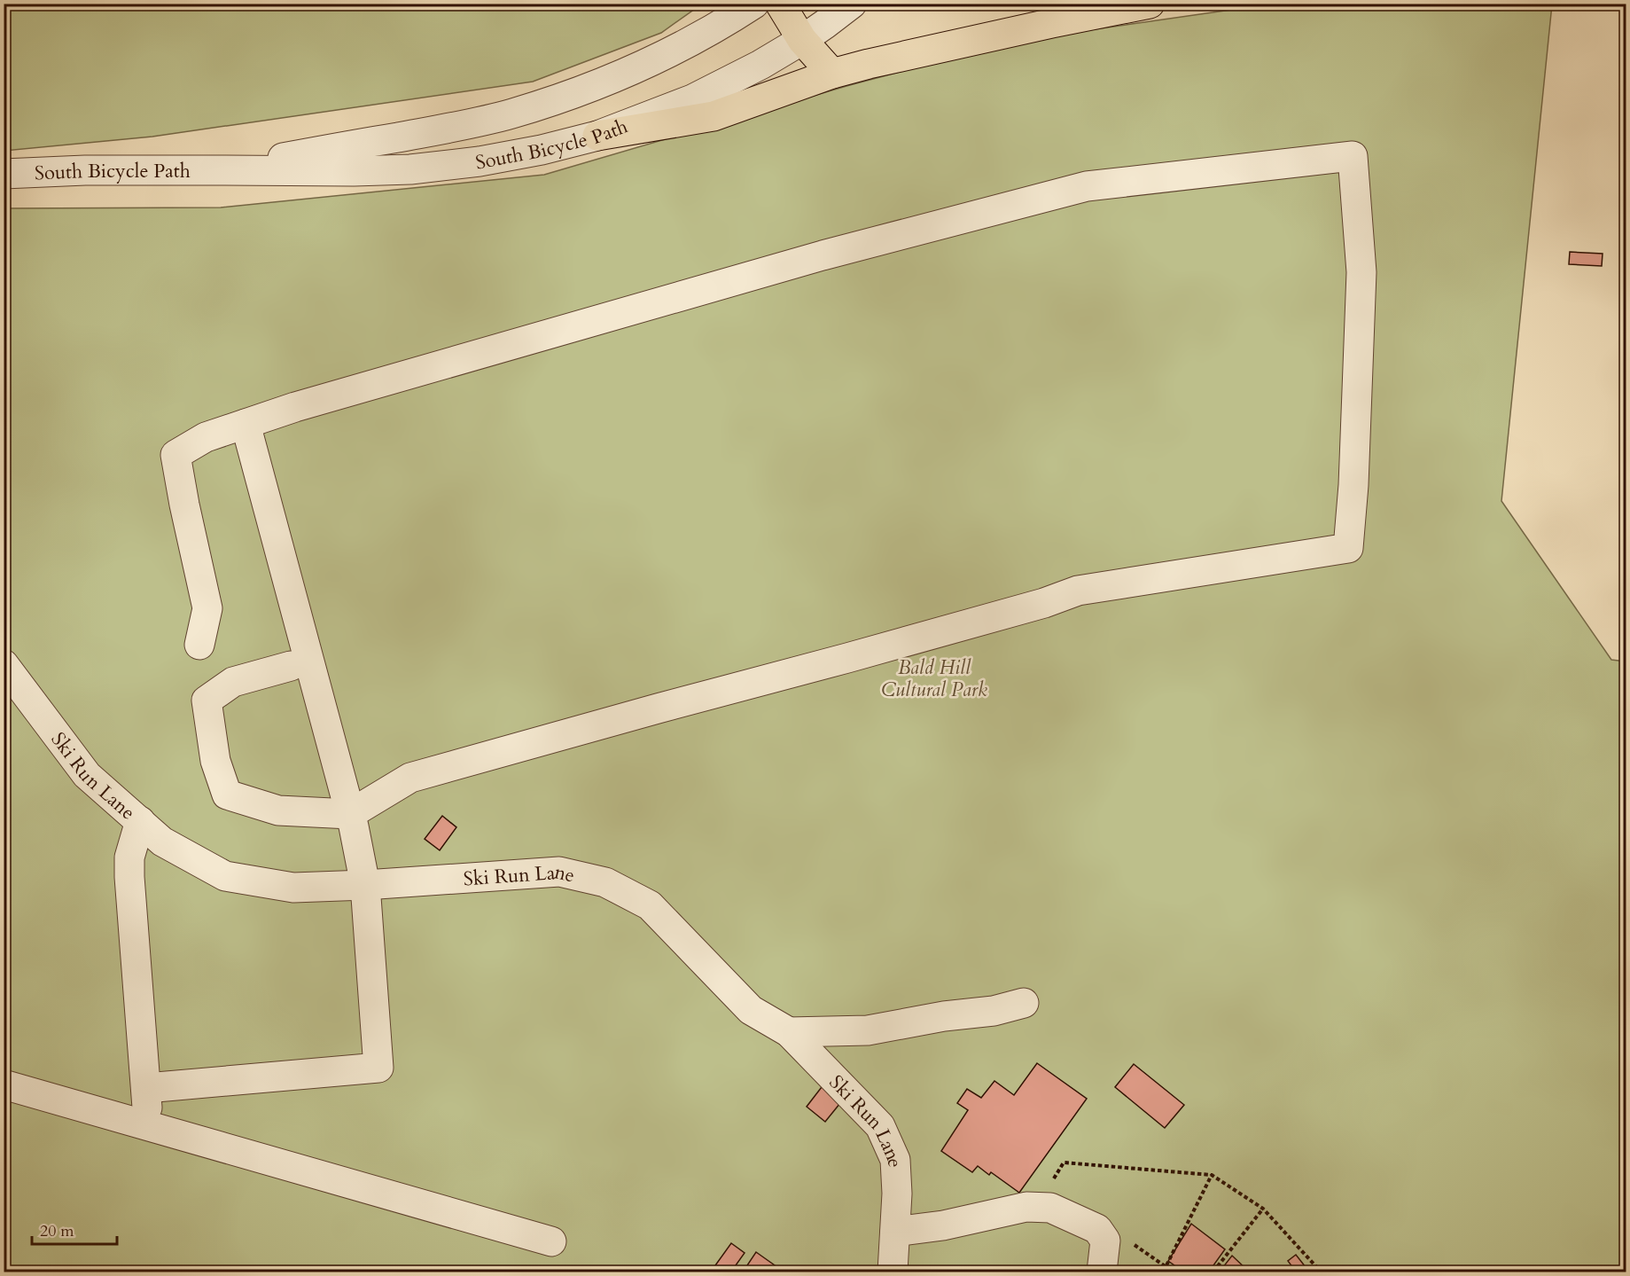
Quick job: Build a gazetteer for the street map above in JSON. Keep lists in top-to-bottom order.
{
  "streets": {
    "street": ["South Bicycle Path", "Ski Run Lane"]
  },
  "parks": ["Bald Hill Cultural Park"],
  "scale_bar": "20 m"
}
